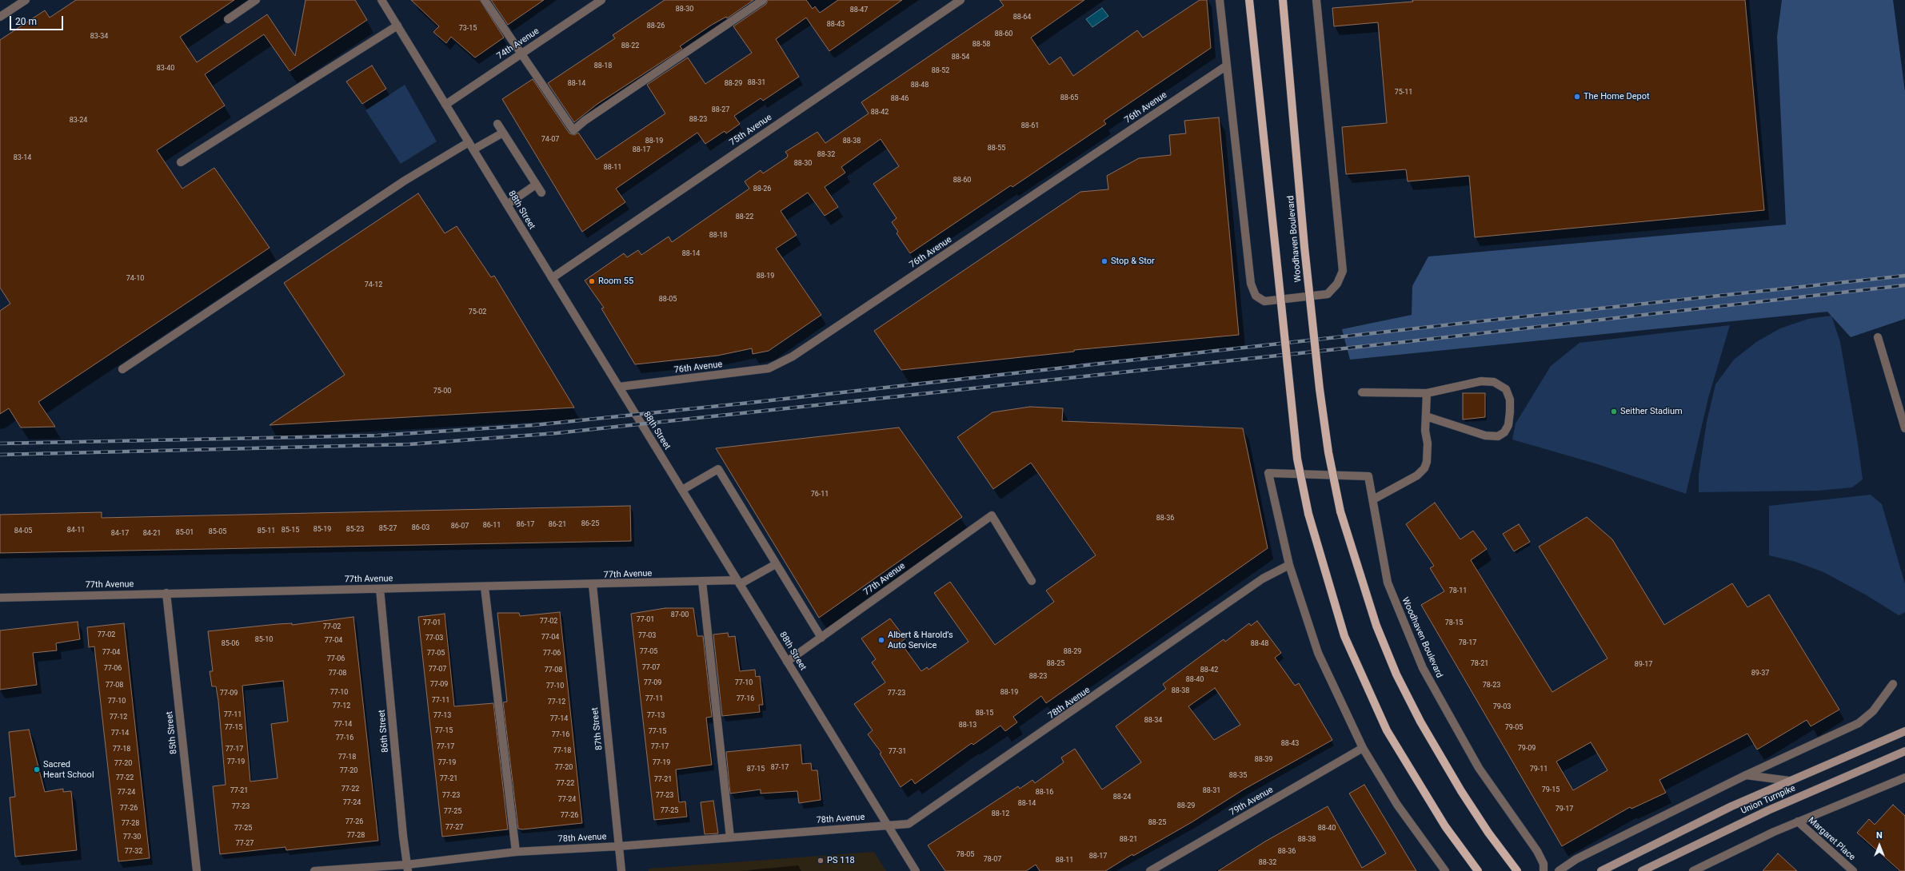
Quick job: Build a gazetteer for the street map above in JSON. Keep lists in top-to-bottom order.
{
  "streets": {
    "main road": ["Woodhaven Boulevard", "Union Turnpike"],
    "street": [
      "74th Avenue",
      "76th Avenue",
      "75th Avenue",
      "88th Street",
      "77th Avenue",
      "78th Avenue",
      "87th Street",
      "86th Street",
      "85th Street",
      "79th Avenue",
      "Margaret Place"
    ]
  },
  "crossings": [
    ["74th Avenue", "88th Street"],
    ["76th Avenue", "88th Street"],
    ["75th Avenue", "88th Street"],
    ["88th Street", "77th Avenue"],
    ["88th Street", "78th Avenue"],
    ["Woodhaven Boulevard", "78th Avenue"],
    ["Woodhaven Boulevard", "79th Avenue"],
    ["77th Avenue", "87th Street"],
    ["77th Avenue", "86th Street"],
    ["77th Avenue", "85th Street"],
    ["78th Avenue", "87th Street"],
    ["78th Avenue", "86th Street"]
  ],
  "places": [
    "The Home Depot",
    "Stop & Stor",
    "Room 55",
    "Seither Stadium",
    "Albert & Harold’s Auto Service",
    "Sacred Heart School",
    "PS 118"
  ],
  "house_numbers": [
    "88-30",
    "88-47",
    "88-64",
    "88-43",
    "88-26",
    "73-15",
    "88-60",
    "83-34",
    "88-58",
    "88-22",
    "88-54",
    "88-18",
    "83-40",
    "88-52",
    "88-31",
    "88-14",
    "88-29",
    "88-48",
    "75-11",
    "88-65",
    "88-46",
    "88-27",
    "88-42",
    "88-23",
    "83-24",
    "88-61",
    "74-07",
    "88-19",
    "88-38",
    "88-55",
    "88-17",
    "88-32",
    "83-14",
    "88-30",
    "88-11",
    "88-60",
    "88-26",
    "88-22",
    "88-18",
    "88-14",
    "88-19",
    "74-10",
    "74-12",
    "88-05",
    "75-02",
    "75-00",
    "76-11",
    "88-36",
    "86-25",
    "86-17",
    "86-21",
    "86-11",
    "86-07",
    "86-03",
    "85-27",
    "85-19",
    "85-23",
    "84-11",
    "85-15",
    "84-05",
    "85-11",
    "85-05",
    "85-01",
    "84-17",
    "84-21",
    "78-11",
    "87-00",
    "77-01",
    "77-02",
    "77-01",
    "78-15",
    "77-02",
    "77-02",
    "77-03",
    "77-04",
    "77-03",
    "85-10",
    "77-04",
    "78-17",
    "85-06",
    "88-48",
    "77-05",
    "88-29",
    "77-04",
    "77-05",
    "77-06",
    "77-06",
    "88-25",
    "78-21",
    "89-17",
    "77-07",
    "77-06",
    "77-07",
    "77-08",
    "88-42",
    "77-08",
    "89-37",
    "88-23",
    "88-40",
    "77-09",
    "77-10",
    "77-09",
    "77-08",
    "78-23",
    "77-10",
    "88-38",
    "77-10",
    "88-19",
    "77-09",
    "77-23",
    "77-11",
    "77-16",
    "77-11",
    "77-10",
    "77-12",
    "77-12",
    "79-03",
    "88-15",
    "77-11",
    "77-13",
    "77-13",
    "77-12",
    "77-14",
    "88-34",
    "77-14",
    "88-13",
    "77-15",
    "79-05",
    "77-15",
    "77-15",
    "77-14",
    "77-16",
    "77-16",
    "88-43",
    "77-17",
    "77-17",
    "79-09",
    "77-18",
    "77-17",
    "77-18",
    "77-31",
    "77-18",
    "88-39",
    "77-19",
    "77-19",
    "77-19",
    "77-20",
    "77-20",
    "87-17",
    "87-15",
    "79-11",
    "77-20",
    "88-35",
    "77-22",
    "77-21",
    "77-21",
    "77-22",
    "77-22",
    "79-15",
    "77-21",
    "88-31",
    "77-24",
    "88-16",
    "77-23",
    "77-23",
    "88-24",
    "77-24",
    "77-24",
    "88-14",
    "88-29",
    "77-23",
    "77-26",
    "79-17",
    "77-25",
    "77-25",
    "88-12",
    "77-26",
    "77-26",
    "88-25",
    "77-28",
    "77-27",
    "77-25",
    "88-40",
    "77-28",
    "77-30",
    "88-21",
    "88-38",
    "77-27",
    "77-32",
    "88-36",
    "78-05",
    "88-17",
    "78-07",
    "88-11",
    "88-32"
  ],
  "scale_bar": "20 m",
  "north": "top"
}
